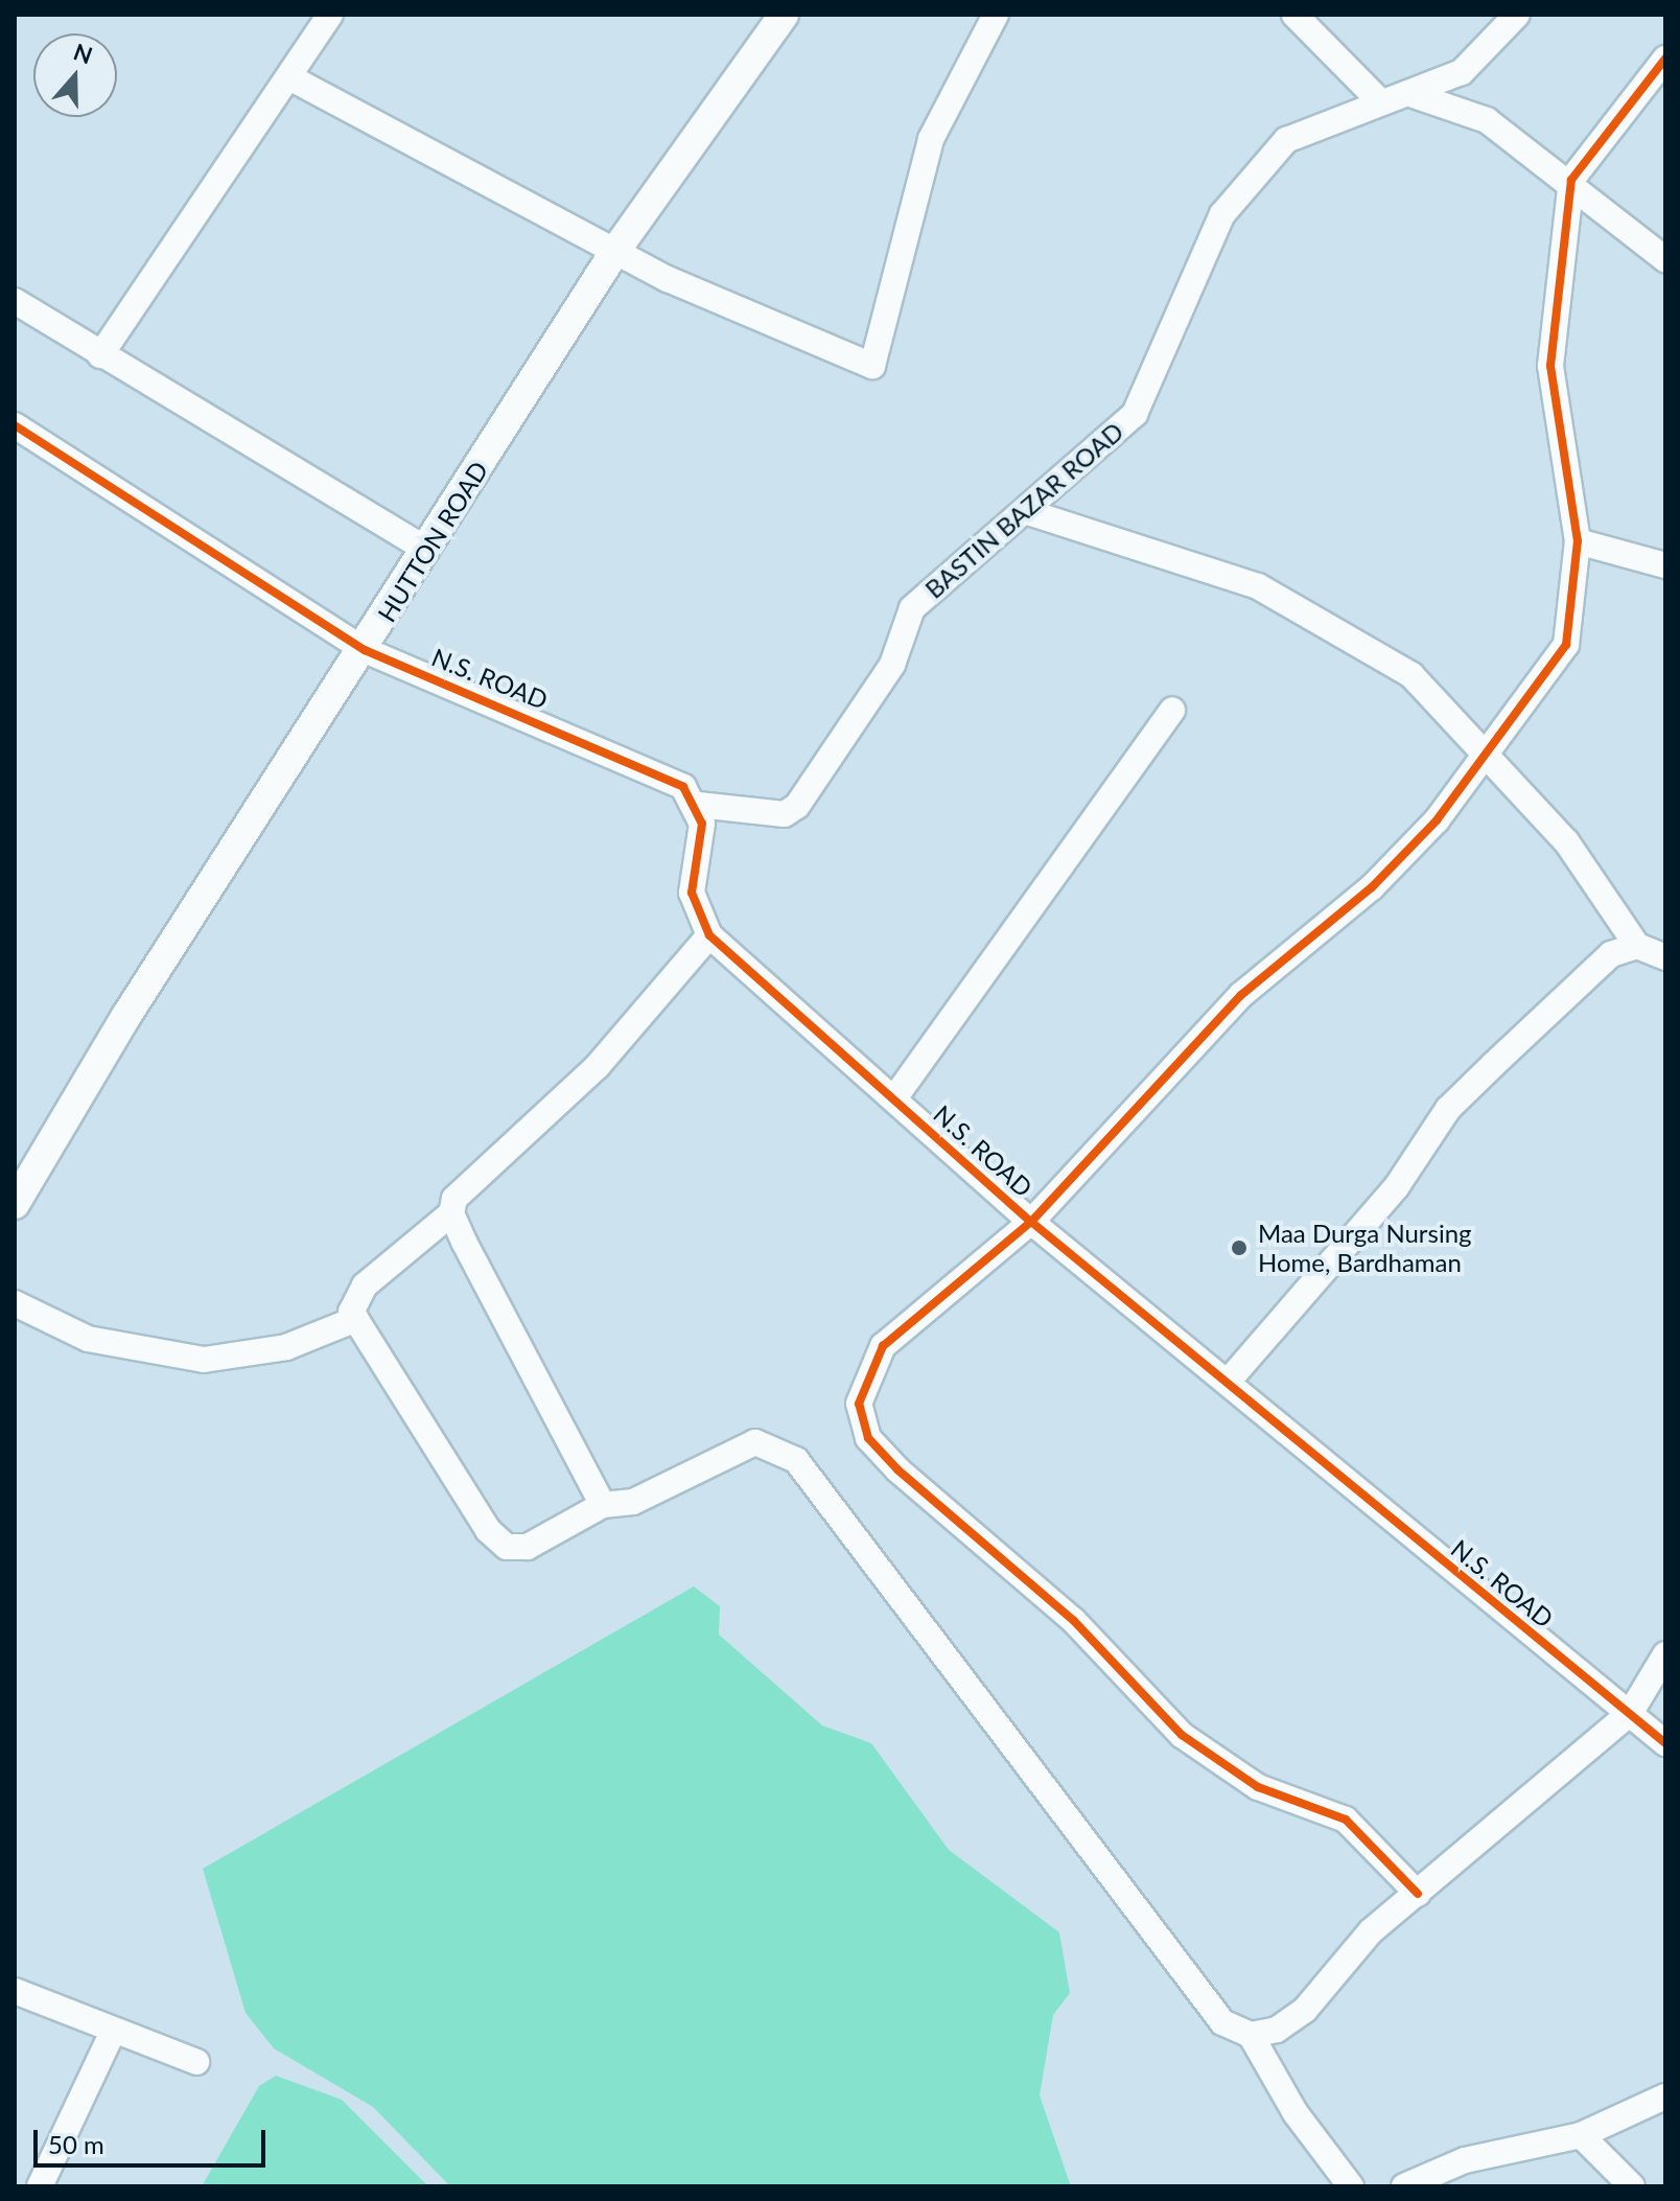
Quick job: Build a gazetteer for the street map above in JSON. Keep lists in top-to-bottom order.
{
  "streets": {
    "street": ["BASTIN BAZAR ROAD", "HUTTON ROAD", "N.S. ROAD"]
  },
  "crossings": [
    ["BASTIN BAZAR ROAD", "N.S. ROAD"],
    ["HUTTON ROAD", "N.S. ROAD"]
  ],
  "places": ["Maa Durga Nursing Home, Bardhaman"],
  "scale_bar": "50 m",
  "north": "top"
}
